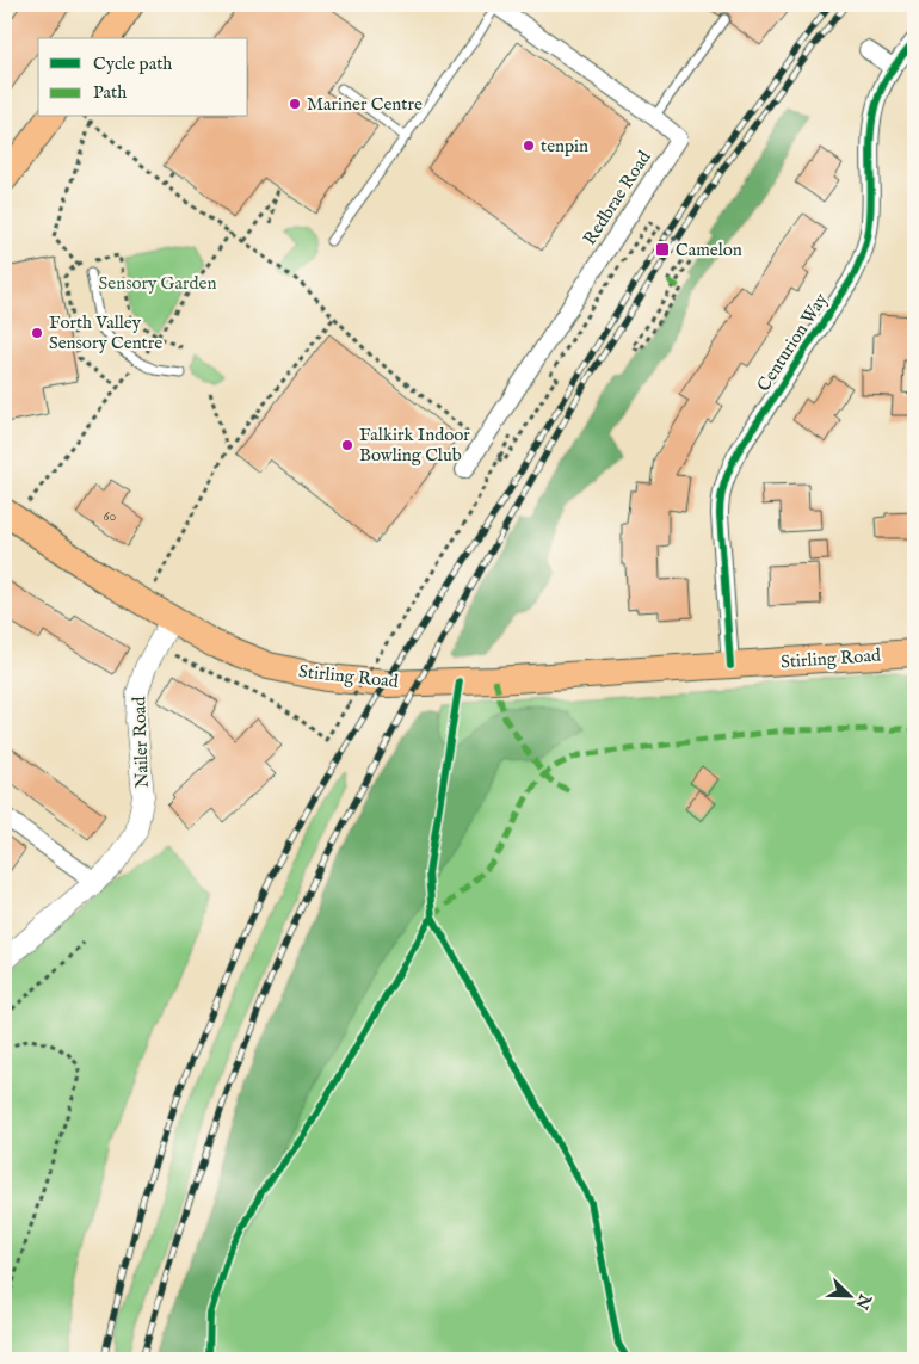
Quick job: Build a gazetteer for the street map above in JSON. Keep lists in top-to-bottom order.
{
  "streets": {
    "main road": ["Stirling Road"],
    "street": ["Redbrae Road", "Centurion Way", "Nailer Road"]
  },
  "crossings": [
    ["Centurion Way", "Stirling Road"],
    ["Stirling Road", "Nailer Road"]
  ],
  "parks": ["Sensory Garden"],
  "places": {
    "other": [
      "Mariner Centre",
      "tenpin",
      "Forth Valley Sensory Centre",
      "Falkirk Indoor Bowling Club"
    ],
    "transit": ["Camelon"]
  },
  "house_numbers": ["60"],
  "legend": ["Cycle path", "Path"],
  "north": "bottom right"
}
